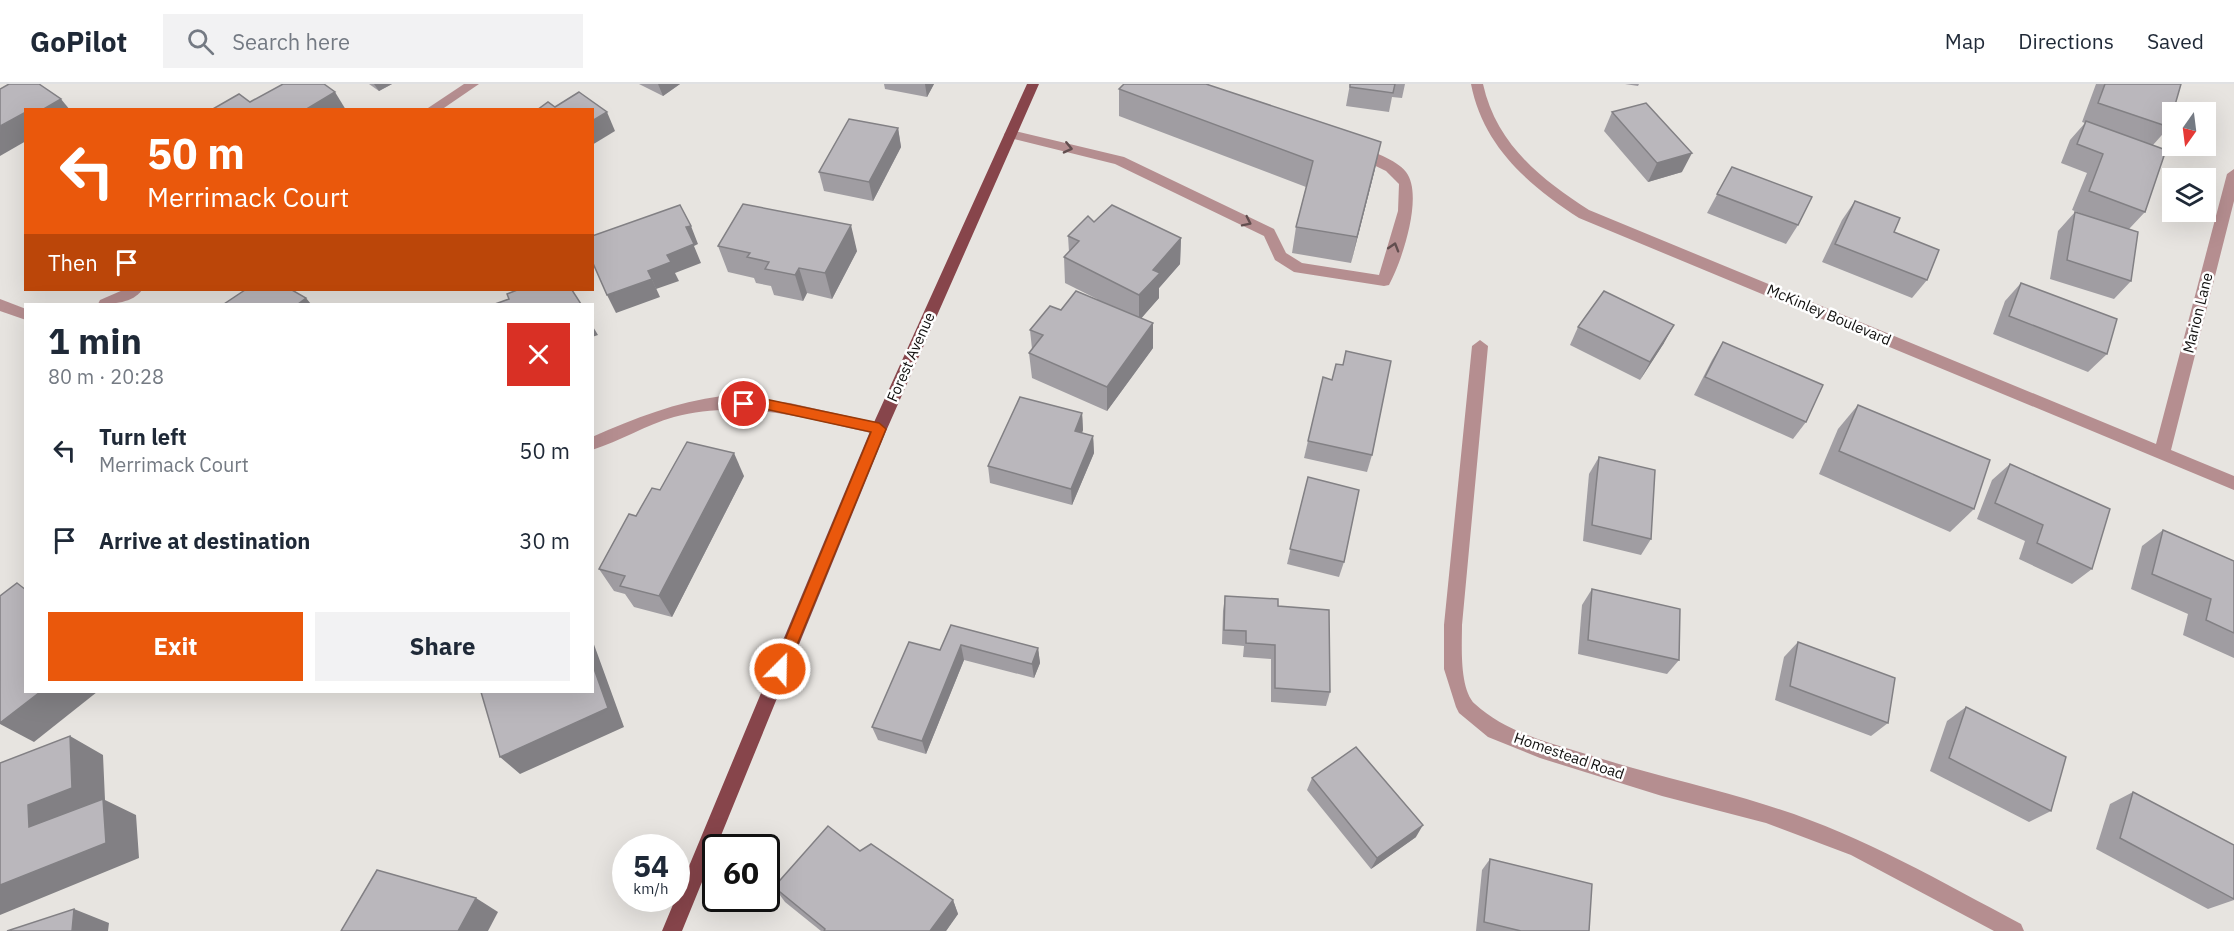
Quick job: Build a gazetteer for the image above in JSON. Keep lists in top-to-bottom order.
{
  "streets": {
    "main road": ["Forest Avenue"],
    "street": ["Marion Lane", "McKinley Boulevard", "Homestead Road"]
  },
  "crossings": [
    ["Marion Lane", "McKinley Boulevard"]
  ],
  "north": "bottom",
  "page": {
    "header": "GoPilot",
    "search": "Search here",
    "nav": ["Map", "Directions", "Saved"],
    "turn": ["50 m", "Merrimack Court"],
    "then": "Then",
    "heading": ["1 min", "80 m · 20:28"],
    "list": [
      {
        "name": "Turn left",
        "note": "Merrimack Court",
        "value": "50 m"
      },
      {
        "name": "Arrive at destination",
        "value": "30 m"
      }
    ],
    "buttons": ["Exit", "Share"],
    "speed": "54 km/h",
    "limit": "60"
  }
}
